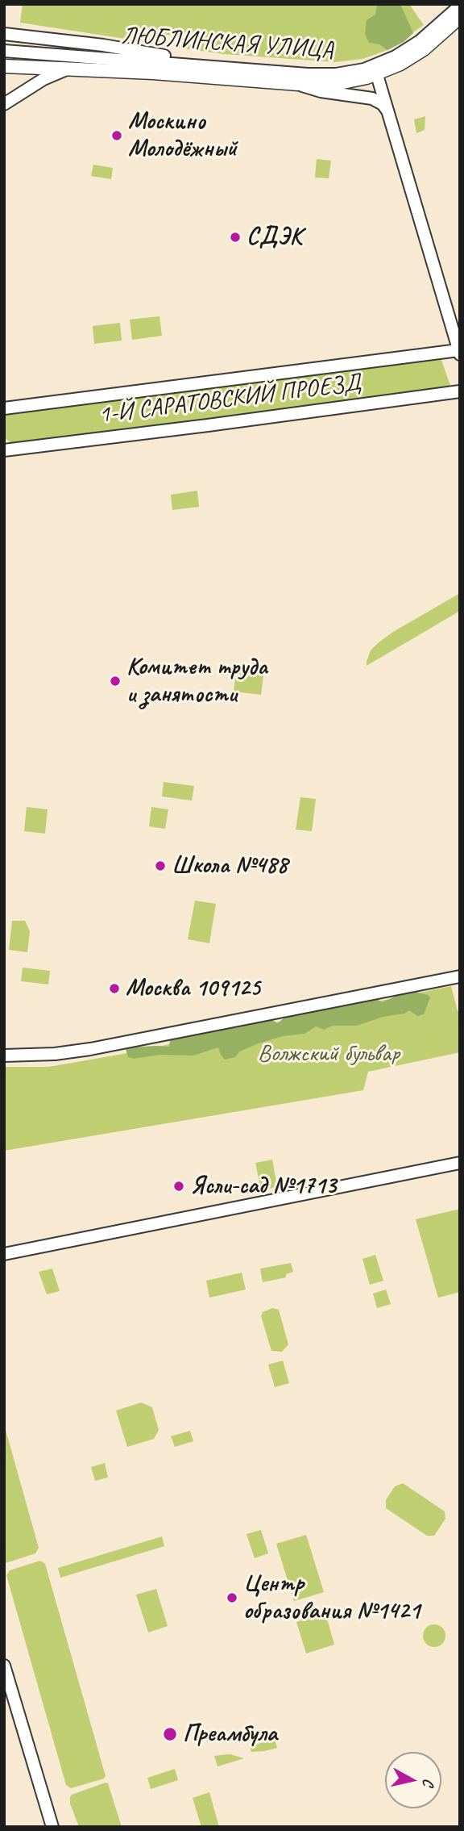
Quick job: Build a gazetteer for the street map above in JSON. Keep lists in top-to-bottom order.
{
  "streets": {
    "main road": ["ЛЮБЛИНСКАЯ УЛИЦА"],
    "street": ["1-Й САРАТОВСКИЙ ПРОЕЗД"]
  },
  "parks": ["Волжский бульвар"],
  "places": [
    "Москино Молодёжный",
    "СДЭК",
    "Комитет труда и занятости",
    "Школа №488",
    "Москва 109125",
    "Ясли-сад №1713",
    "Центр образования №1421",
    "Преамбула"
  ],
  "north": "right"
}
